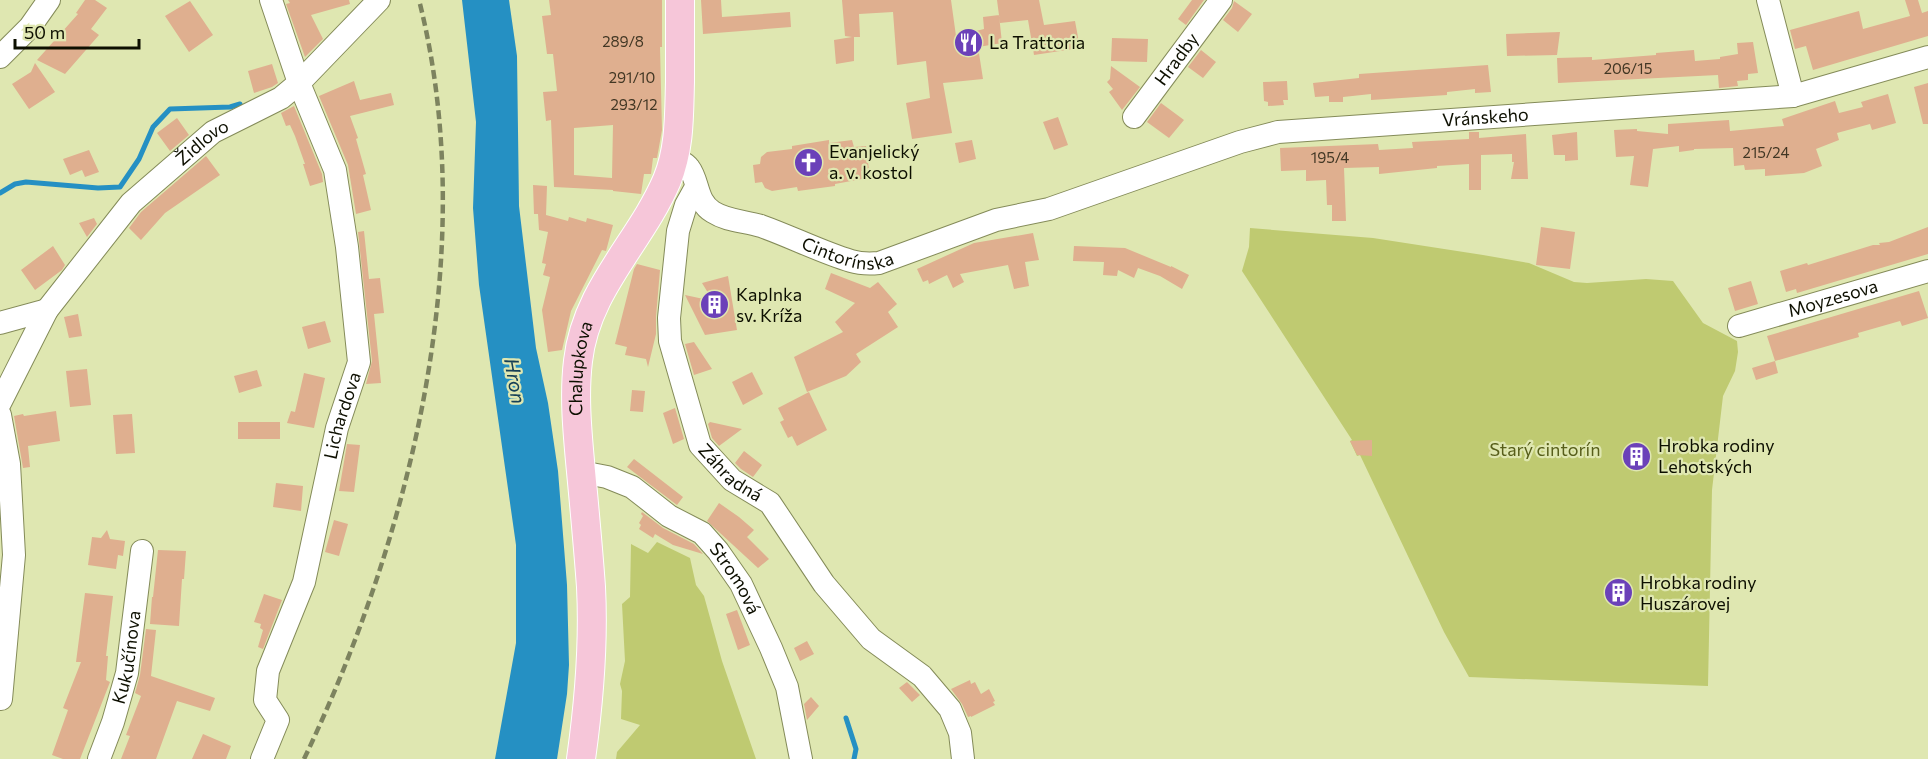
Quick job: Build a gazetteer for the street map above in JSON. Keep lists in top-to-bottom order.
{
  "streets": {
    "main road": ["Chalupkova"],
    "street": [
      "Hradby",
      "Vránskeho",
      "Židlovo",
      "Cintorínska",
      "Moyzesova",
      "Lichardova",
      "Záhradná",
      "Stromová",
      "Kukučínova"
    ]
  },
  "crossings": [
    ["Vránskeho", "Cintorínska"],
    ["Židlovo", "Lichardova"],
    ["Cintorínska", "Chalupkova"],
    ["Cintorínska", "Záhradná"],
    ["Chalupkova", "Stromová"]
  ],
  "water": ["Hron"],
  "parks": ["Starý cintorín"],
  "places": {
    "restaurant": ["La Trattoria"],
    "church": ["Evanjelický a. v. kostol"],
    "building": ["Kaplnka sv. Kríža", "Hrobka rodiny Lehotských", "Hrobka rodiny Huszárovej"]
  },
  "house_numbers": [
    "289/8",
    "206/15",
    "291/10",
    "293/12",
    "215/24",
    "195/4"
  ],
  "scale_bar": "50 m"
}
